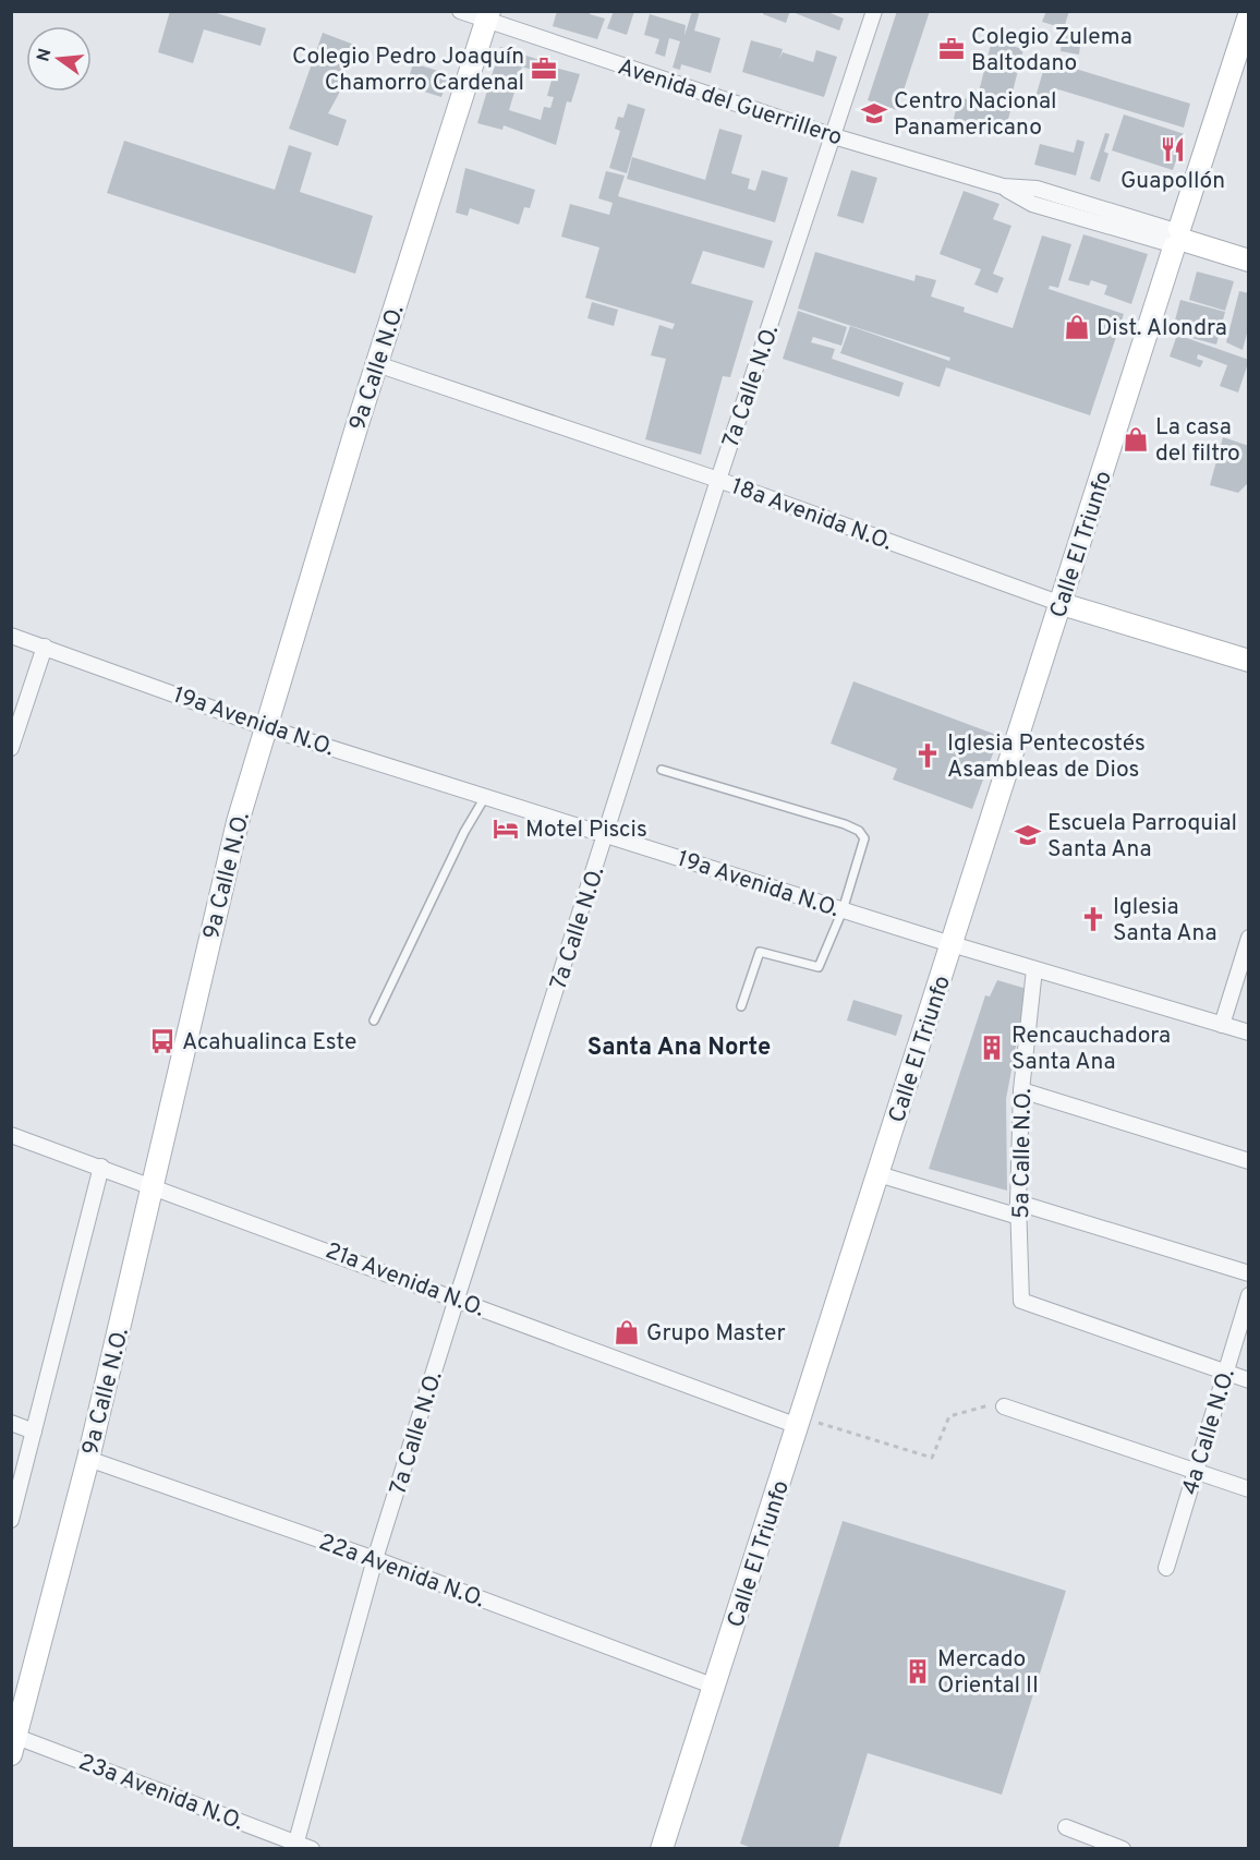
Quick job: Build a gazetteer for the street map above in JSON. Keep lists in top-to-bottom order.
{
  "streets": {
    "street": [
      "Avenida del Guerrillero",
      "9a Calle N.O.",
      "7a Calle N.O.",
      "18a Avenida N.O.",
      "Calle El Triunfo",
      "19a Avenida N.O.",
      "5a Calle N.O.",
      "21a Avenida N.O.",
      "4a Calle N.O.",
      "22a Avenida N.O.",
      "23a Avenida N.O."
    ]
  },
  "crossings": [
    ["Avenida del Guerrillero", "9a Calle N.O."],
    ["Avenida del Guerrillero", "7a Calle N.O."],
    ["Avenida del Guerrillero", "Calle El Triunfo"],
    ["9a Calle N.O.", "18a Avenida N.O."],
    ["9a Calle N.O.", "19a Avenida N.O."],
    ["9a Calle N.O.", "21a Avenida N.O."],
    ["9a Calle N.O.", "22a Avenida N.O."],
    ["9a Calle N.O.", "23a Avenida N.O."],
    ["7a Calle N.O.", "18a Avenida N.O."],
    ["7a Calle N.O.", "19a Avenida N.O."],
    ["7a Calle N.O.", "21a Avenida N.O."],
    ["7a Calle N.O.", "22a Avenida N.O."],
    ["7a Calle N.O.", "23a Avenida N.O."],
    ["18a Avenida N.O.", "Calle El Triunfo"],
    ["Calle El Triunfo", "19a Avenida N.O."],
    ["Calle El Triunfo", "21a Avenida N.O."],
    ["Calle El Triunfo", "22a Avenida N.O."],
    ["19a Avenida N.O.", "5a Calle N.O."],
    ["5a Calle N.O.", "4a Calle N.O."]
  ],
  "districts": ["Santa Ana Norte"],
  "places": {
    "office": ["Colegio Zulema Baltodano", "Colegio Pedro Joaquín Chamorro Cardenal"],
    "school or university": ["Centro Nacional Panamericano", "Escuela Parroquial Santa Ana"],
    "restaurant": ["Guapollón"],
    "shop": ["Dist. Alondra", "La casa del filtro", "Grupo Master"],
    "church": ["Iglesia Pentecostés Asambleas de Dios", "Iglesia Santa Ana"],
    "hotel": ["Motel Piscis"],
    "bus stop": ["Acahualinca Este"],
    "building": ["Rencauchadora Santa Ana", "Mercado Oriental II"]
  },
  "north": "left"
}
